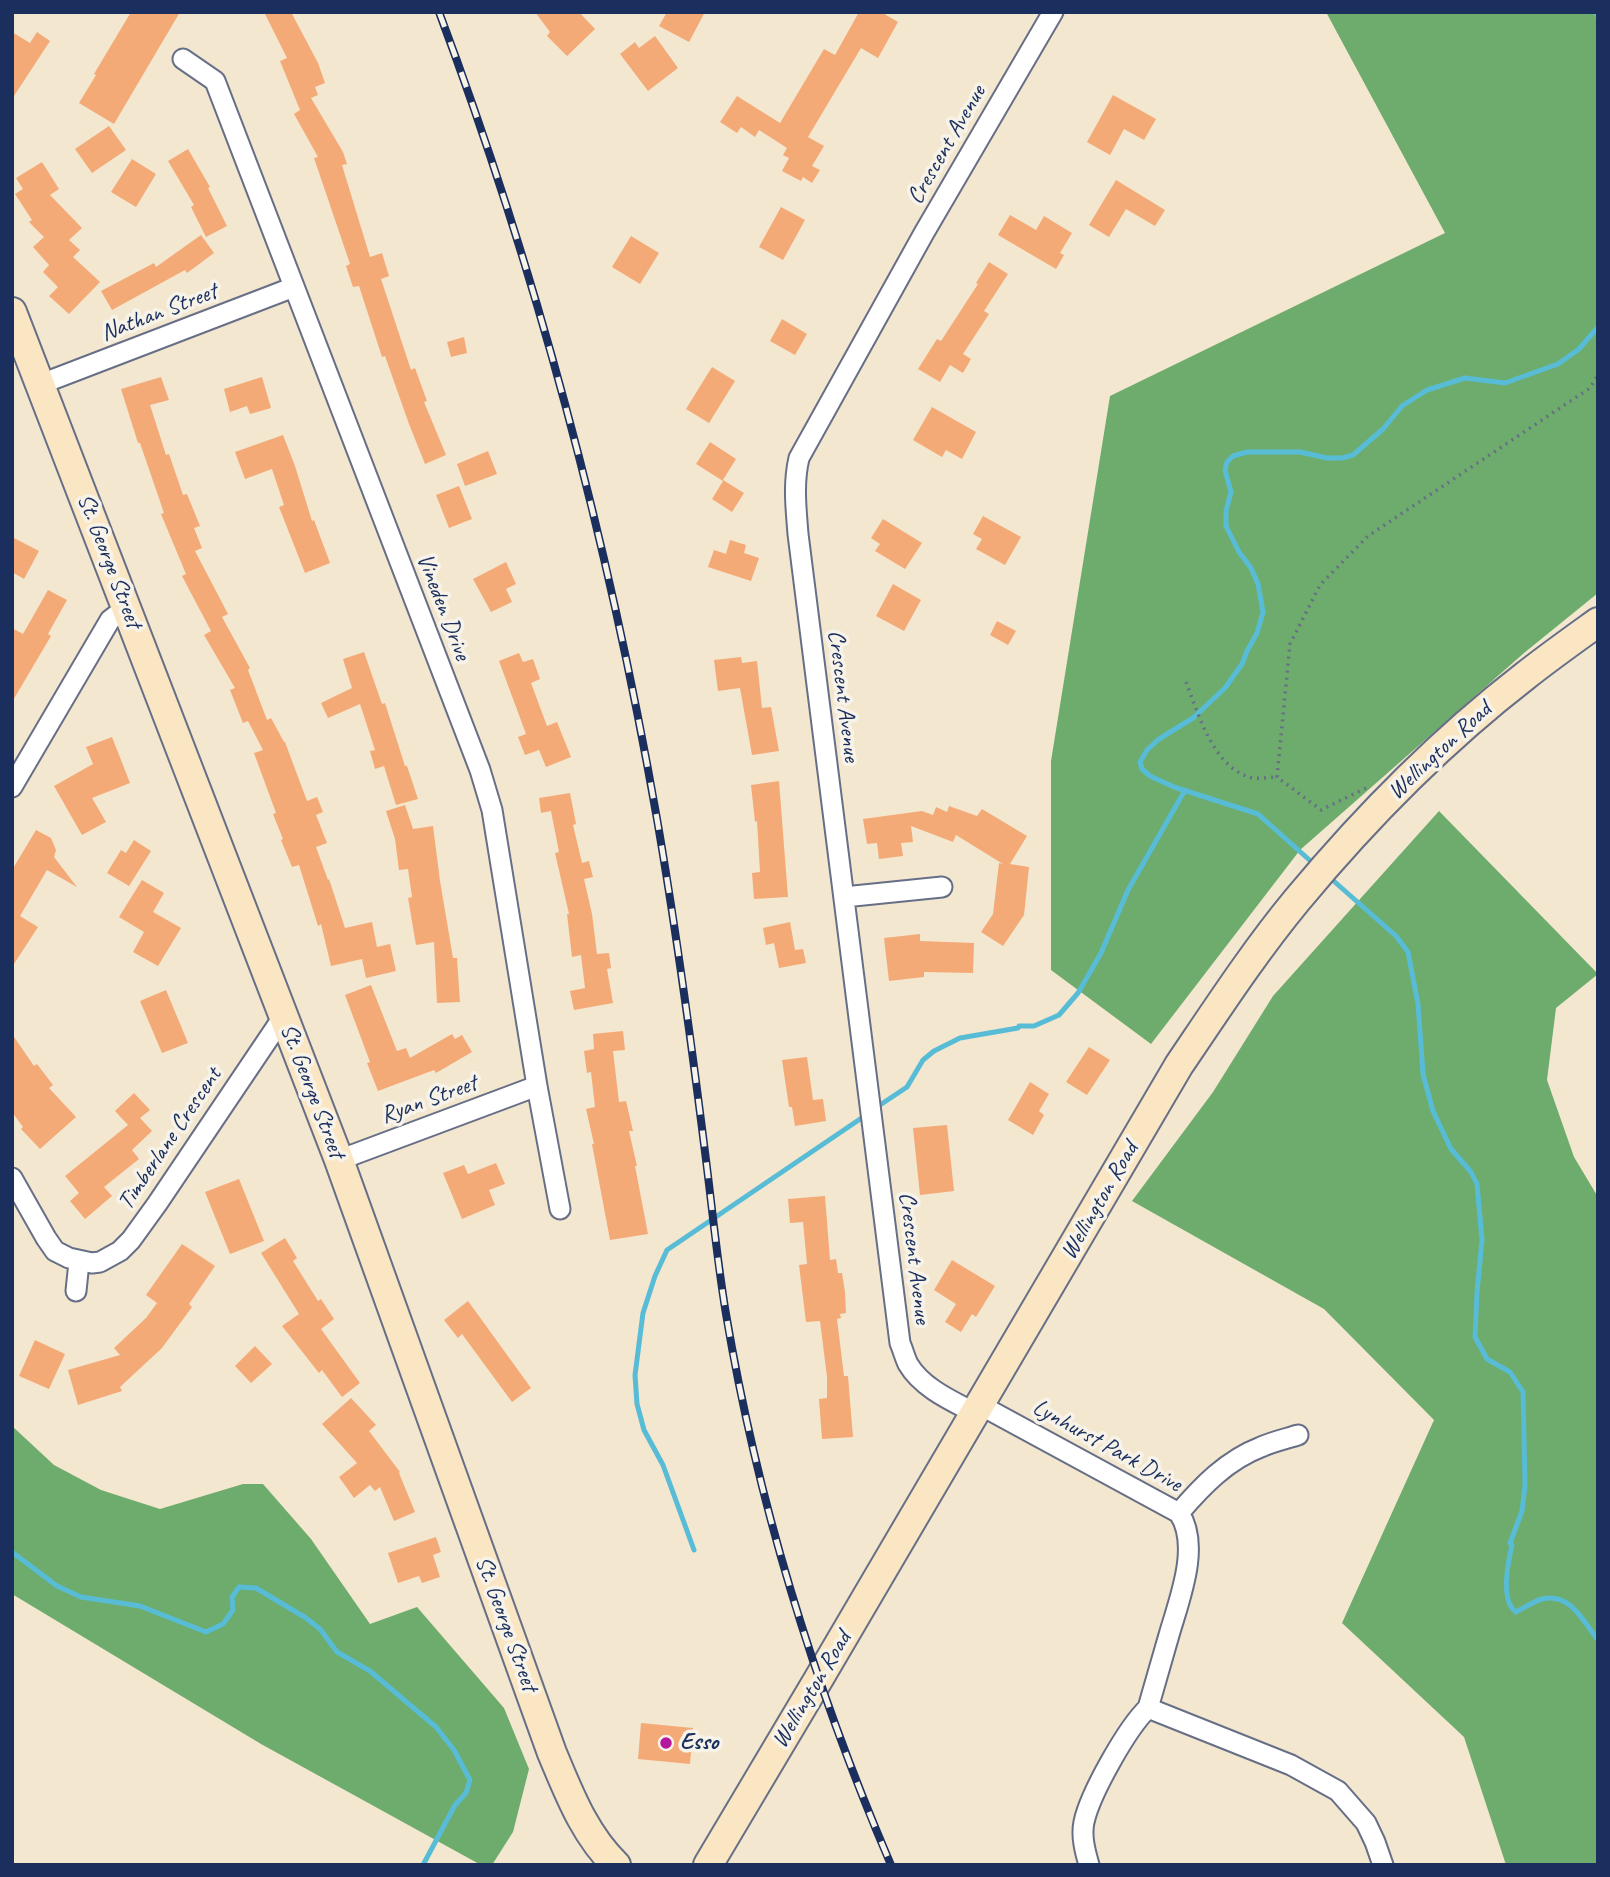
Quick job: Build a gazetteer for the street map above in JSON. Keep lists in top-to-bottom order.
{
  "streets": {
    "street": [
      "Crescent Avenue",
      "Nathan Street",
      "St. George Street",
      "Vineden Drive",
      "Wellington Road",
      "Ryan Street",
      "Timberlane Crescent",
      "Lynhurst Park Drive"
    ]
  },
  "crossings": [
    ["Crescent Avenue", "Wellington Road"],
    ["Crescent Avenue", "Lynhurst Park Drive"],
    ["Nathan Street", "St. George Street"],
    ["Nathan Street", "Vineden Drive"],
    ["St. George Street", "Ryan Street"],
    ["St. George Street", "Timberlane Crescent"],
    ["Vineden Drive", "Ryan Street"],
    ["Wellington Road", "Lynhurst Park Drive"]
  ],
  "places": ["Esso"]
}
